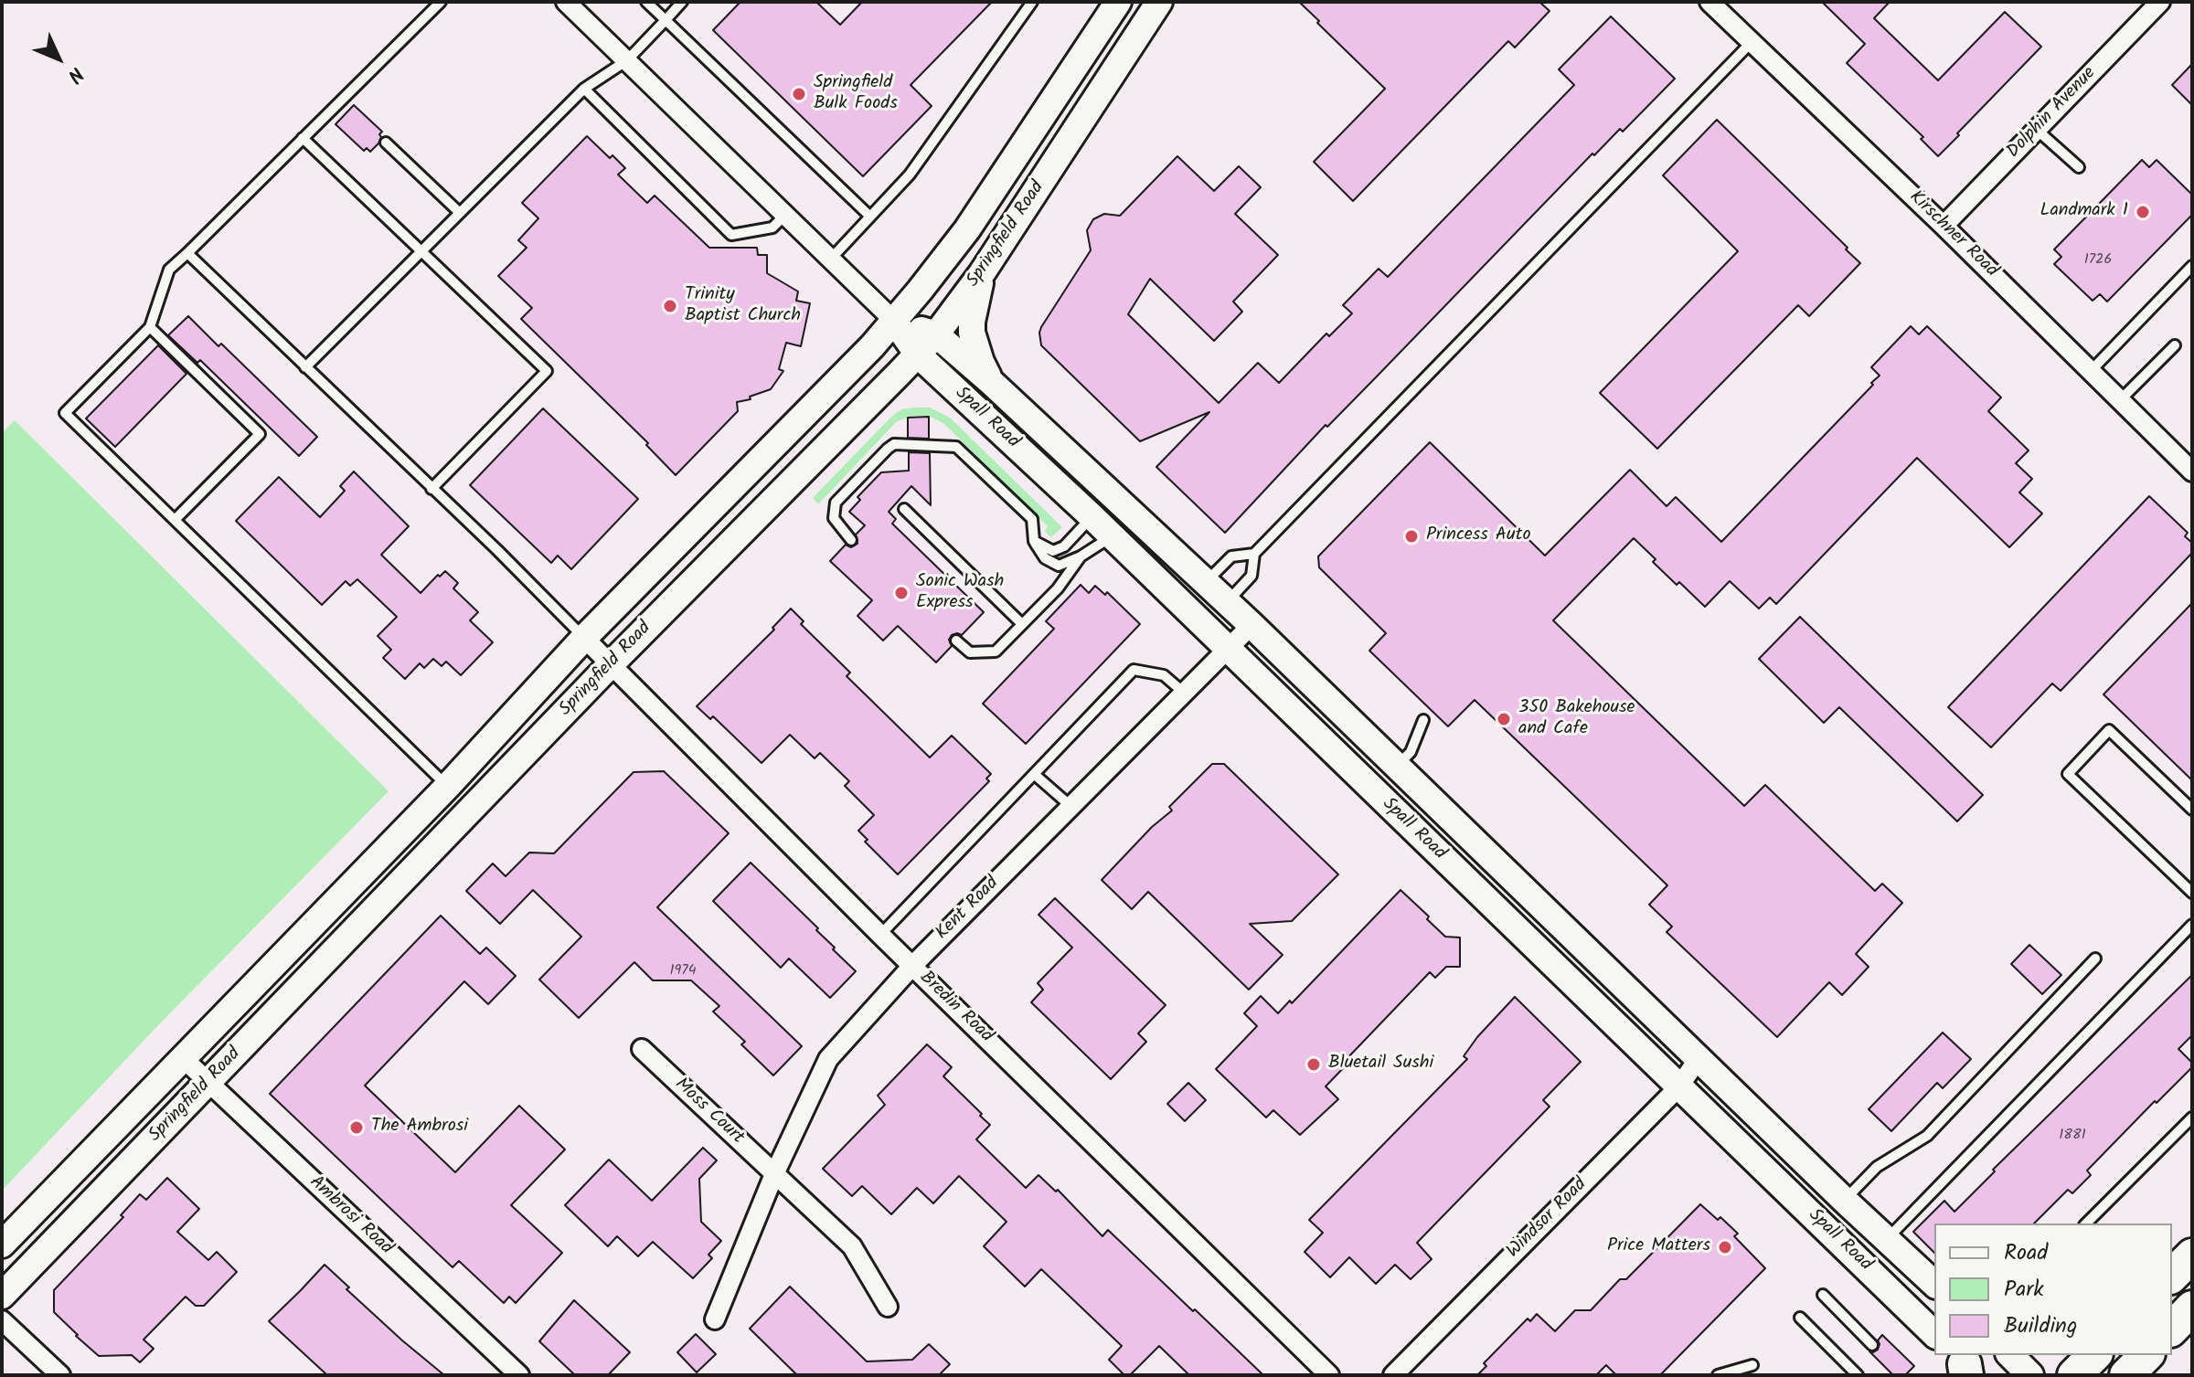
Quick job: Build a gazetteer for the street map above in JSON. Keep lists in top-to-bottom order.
{
  "streets": {
    "main road": ["Springfield Road", "Spall Road"],
    "street": [
      "Dolphin Avenue",
      "Kirschner Road",
      "Kent Road",
      "Bredin Road",
      "Moss Court",
      "Ambrosi Road",
      "Windsor Road"
    ]
  },
  "crossings": [
    ["Dolphin Avenue", "Kirschner Road"],
    ["Springfield Road", "Spall Road"],
    ["Springfield Road", "Bredin Road"],
    ["Springfield Road", "Ambrosi Road"],
    ["Spall Road", "Kent Road"],
    ["Spall Road", "Windsor Road"],
    ["Kent Road", "Bredin Road"],
    ["Kent Road", "Moss Court"]
  ],
  "places": [
    "Springfield Bulk Foods",
    "Landmark 1",
    "Trinity Baptist Church",
    "Princess Auto",
    "Sonic Wash Express",
    "350 Bakehouse and Cafe",
    "Bluetail Sushi",
    "The Ambrosi",
    "Price Matters"
  ],
  "house_numbers": ["1726", "1974", "1881"],
  "legend": ["Road", "Park", "Building"],
  "north": "bottom right"
}
